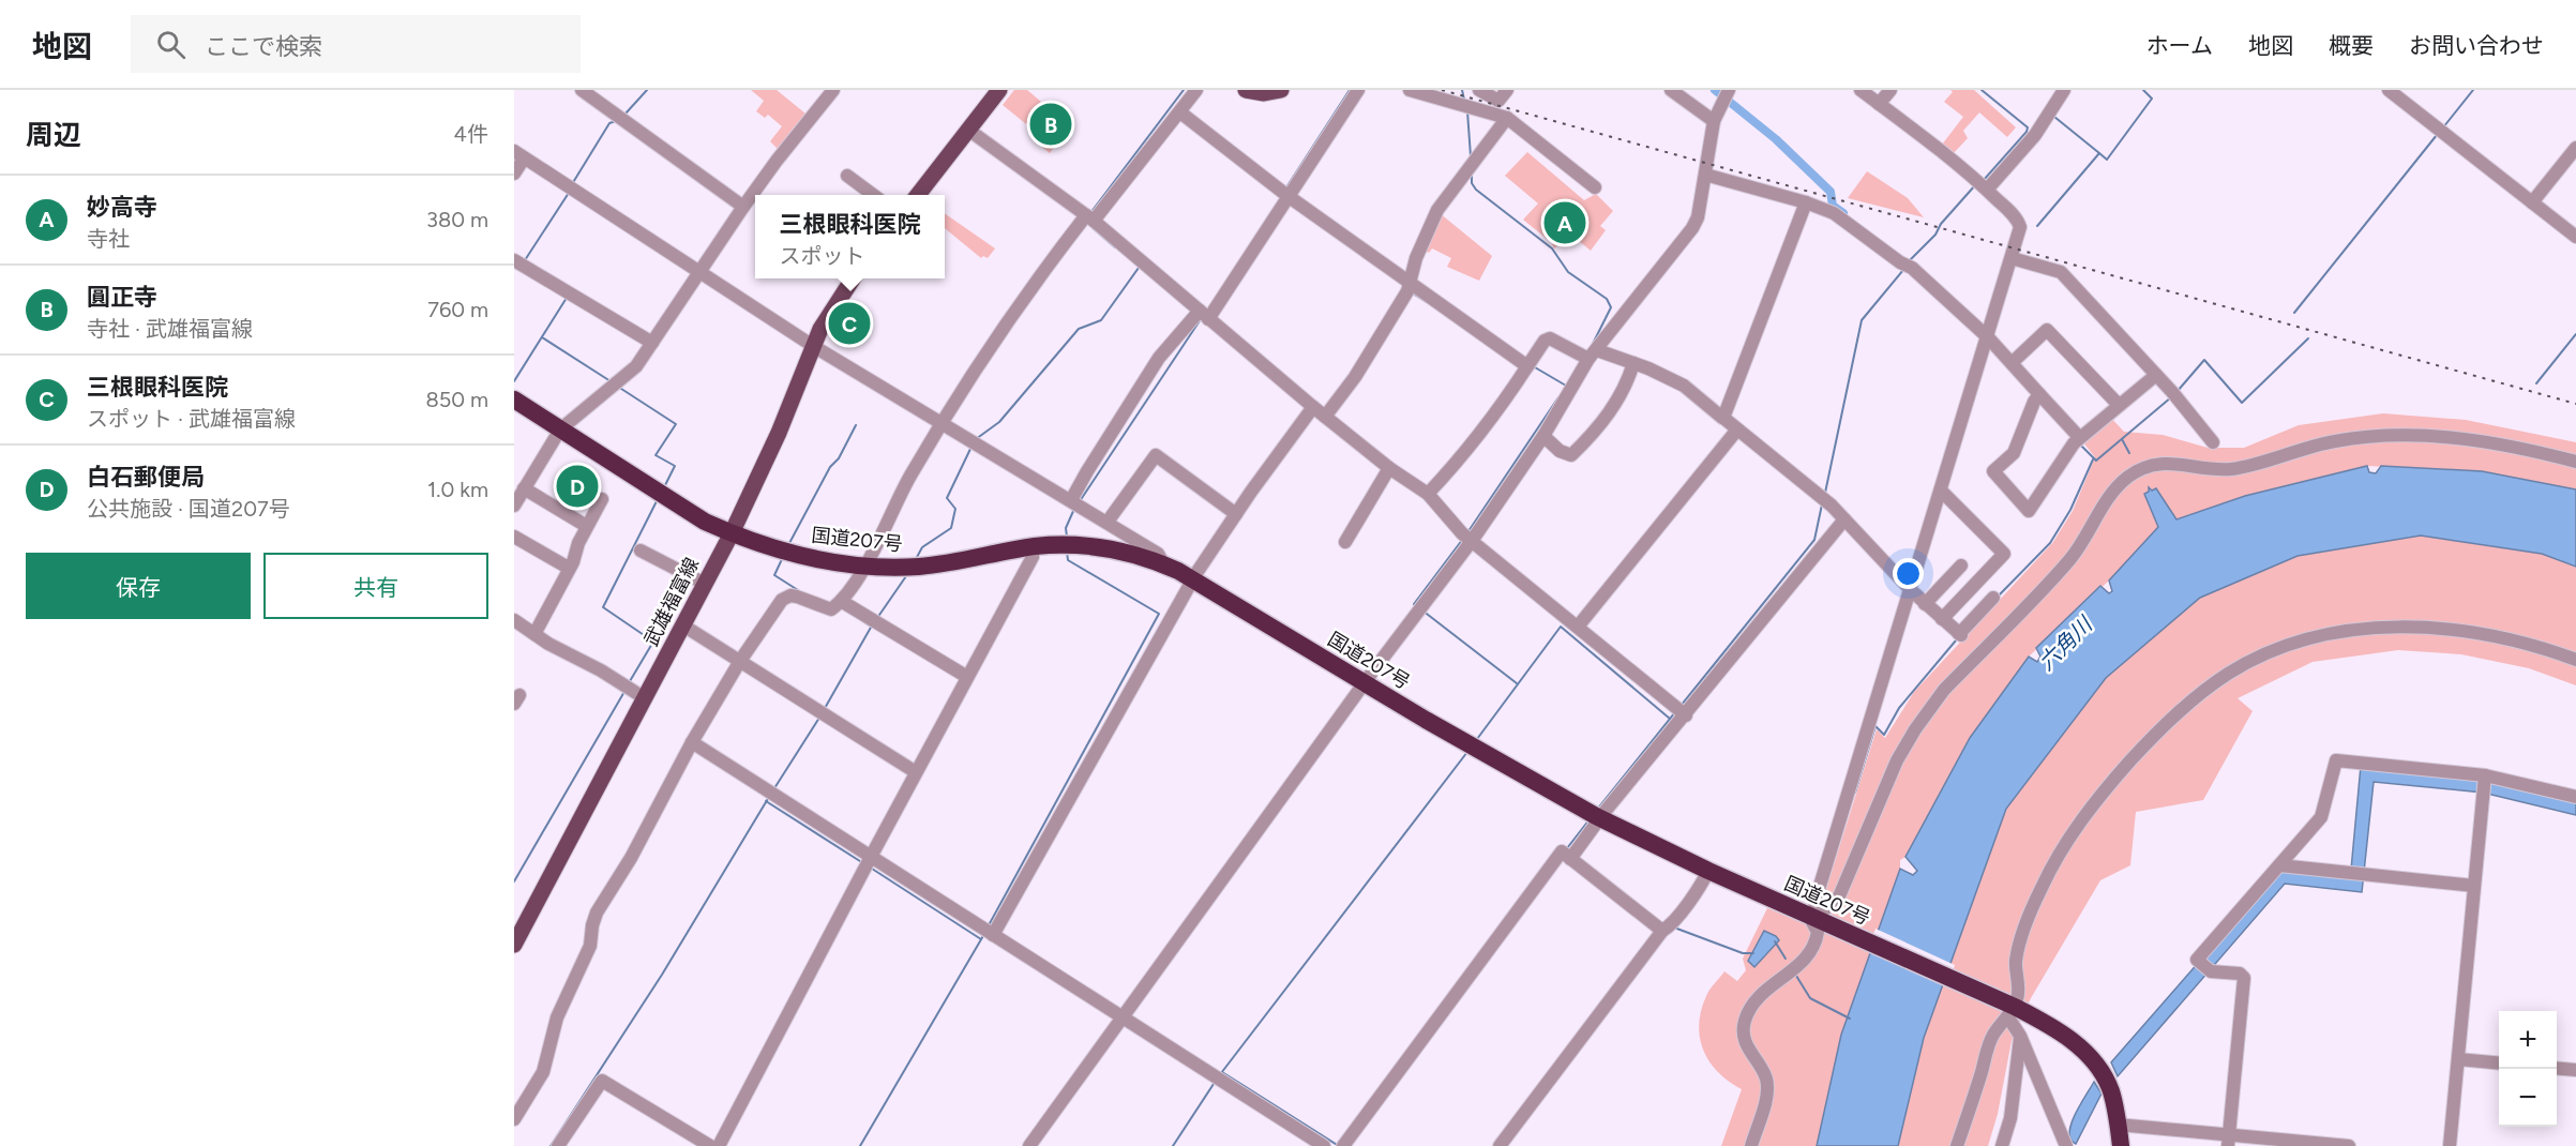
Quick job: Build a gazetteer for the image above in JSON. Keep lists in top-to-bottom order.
{
  "streets": {
    "highway": ["国道207号"],
    "main road": ["武雄福富線"]
  },
  "crossings": [
    ["国道207号", "武雄福富線"]
  ],
  "water": ["六角川"],
  "page": {
    "header": "地図",
    "search": "ここで検索",
    "nav": [
      "ホーム",
      "地図",
      "概要",
      "お問い合わせ"
    ],
    "heading": ["周辺", "4件"],
    "pins": [
      "B",
      "A",
      "C",
      "D"
    ],
    "list": [
      {
        "mark": "A",
        "name": "妙高寺",
        "note": "寺社",
        "value": "380 m"
      },
      {
        "mark": "B",
        "name": "圓正寺",
        "note": "寺社 · 武雄福富線",
        "value": "760 m"
      },
      {
        "mark": "C",
        "name": "三根眼科医院",
        "note": "スポット · 武雄福富線",
        "value": "850 m"
      },
      {
        "mark": "D",
        "name": "白石郵便局",
        "note": "公共施設 · 国道207号",
        "value": "1.0 km"
      }
    ],
    "popup": ["三根眼科医院", "スポット"],
    "buttons": ["保存", "共有"],
    "map_buttons": ["+", "−"]
  }
}
